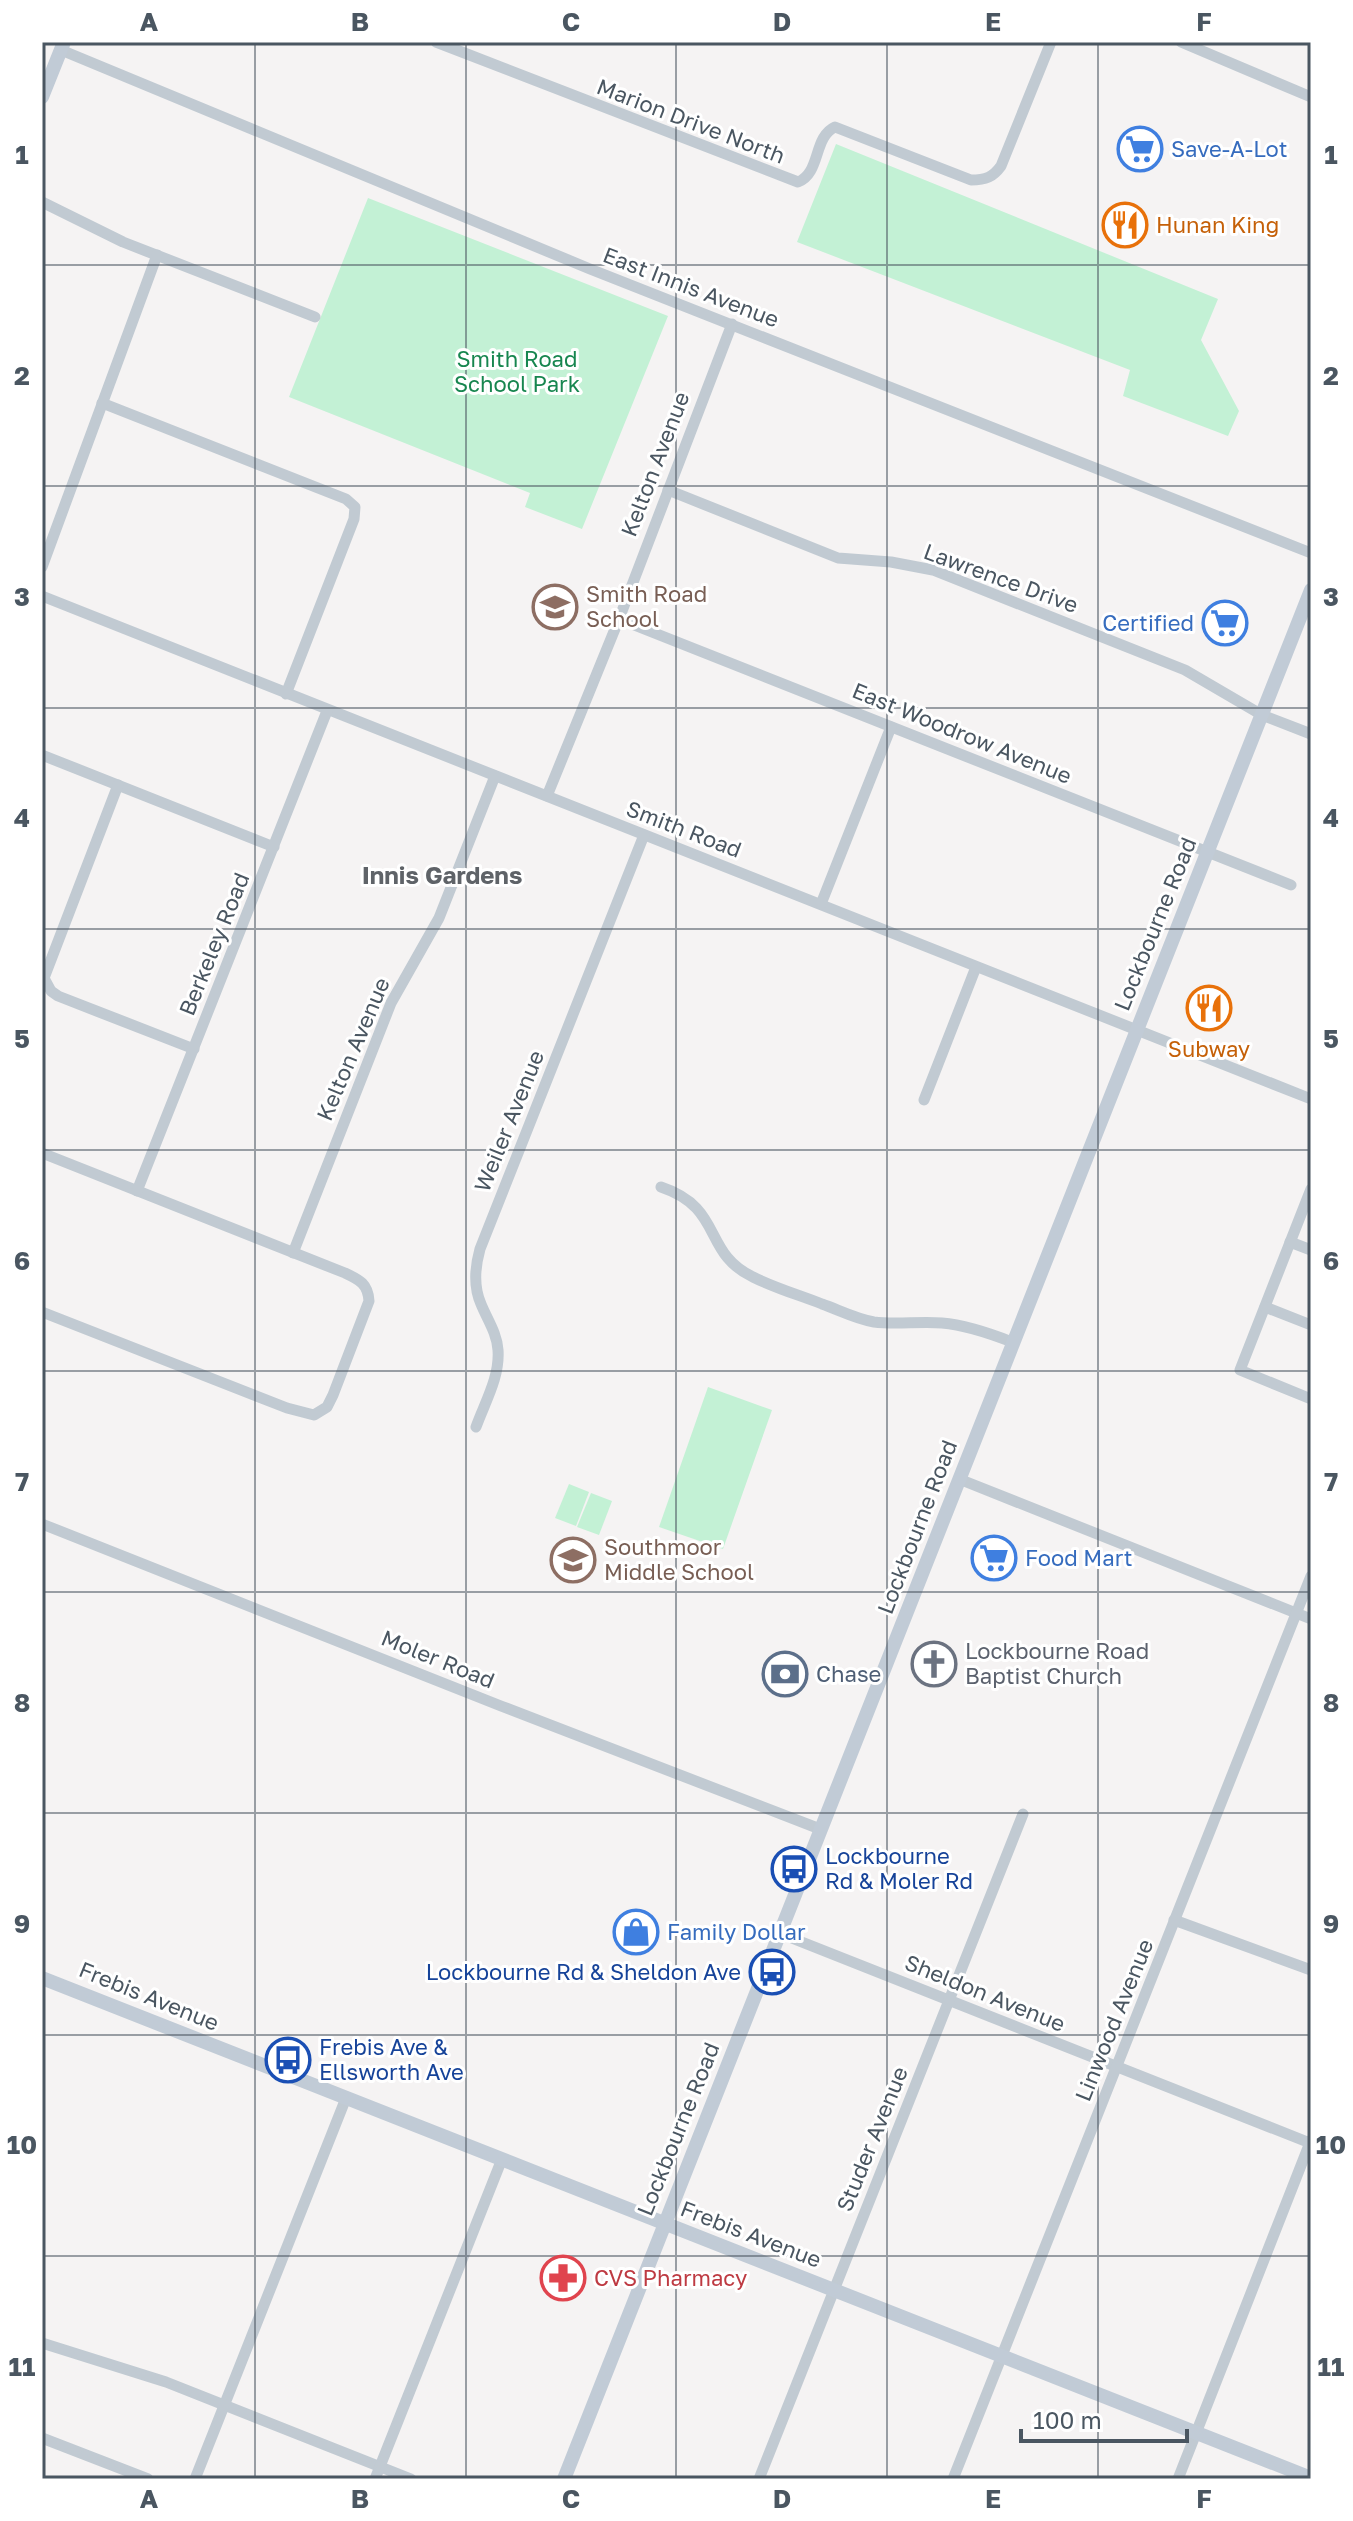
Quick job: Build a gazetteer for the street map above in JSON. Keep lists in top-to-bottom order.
{
  "streets": {
    "main road": ["Lockbourne Road", "Frebis Avenue"],
    "street": [
      "Marion Drive North",
      "East Innis Avenue",
      "Kelton Avenue",
      "Lawrence Drive",
      "East Woodrow Avenue",
      "Smith Road",
      "Berkeley Road",
      "Weiler Avenue",
      "Moler Road",
      "Sheldon Avenue",
      "Linwood Avenue",
      "Studer Avenue"
    ]
  },
  "crossings": [
    ["East Innis Avenue", "Kelton Avenue"],
    ["Kelton Avenue", "Lawrence Drive"],
    ["Kelton Avenue", "East Woodrow Avenue"],
    ["Kelton Avenue", "Smith Road"],
    ["Lawrence Drive", "Lockbourne Road"],
    ["East Woodrow Avenue", "Lockbourne Road"],
    ["Smith Road", "Lockbourne Road"],
    ["Smith Road", "Berkeley Road"],
    ["Smith Road", "Weiler Avenue"],
    ["Lockbourne Road", "Moler Road"],
    ["Lockbourne Road", "Sheldon Avenue"],
    ["Lockbourne Road", "Frebis Avenue"],
    ["Sheldon Avenue", "Linwood Avenue"],
    ["Sheldon Avenue", "Studer Avenue"],
    ["Frebis Avenue", "Linwood Avenue"],
    ["Frebis Avenue", "Studer Avenue"]
  ],
  "districts": ["Innis Gardens"],
  "parks": ["Smith Road School Park"],
  "places": {
    "supermarket": ["Save-A-Lot", "Certified", "Food Mart"],
    "restaurant": ["Hunan King", "Subway"],
    "school or university": ["Smith Road School", "Southmoor Middle School"],
    "church": ["Lockbourne Road Baptist Church"],
    "bank": ["Chase"],
    "bus stop": ["Lockbourne Rd & Moler Rd", "Lockbourne Rd & Sheldon Ave", "Frebis Ave & Ellsworth Ave"],
    "shop": ["Family Dollar"],
    "pharmacy": ["CVS Pharmacy"]
  },
  "scale_bar": "100 m",
  "grid": {
    "columns": [
      "A",
      "B",
      "C",
      "D",
      "E",
      "F"
    ],
    "rows": [
      "1",
      "2",
      "3",
      "4",
      "5",
      "6",
      "7",
      "8",
      "9",
      "10",
      "11"
    ]
  }
}
